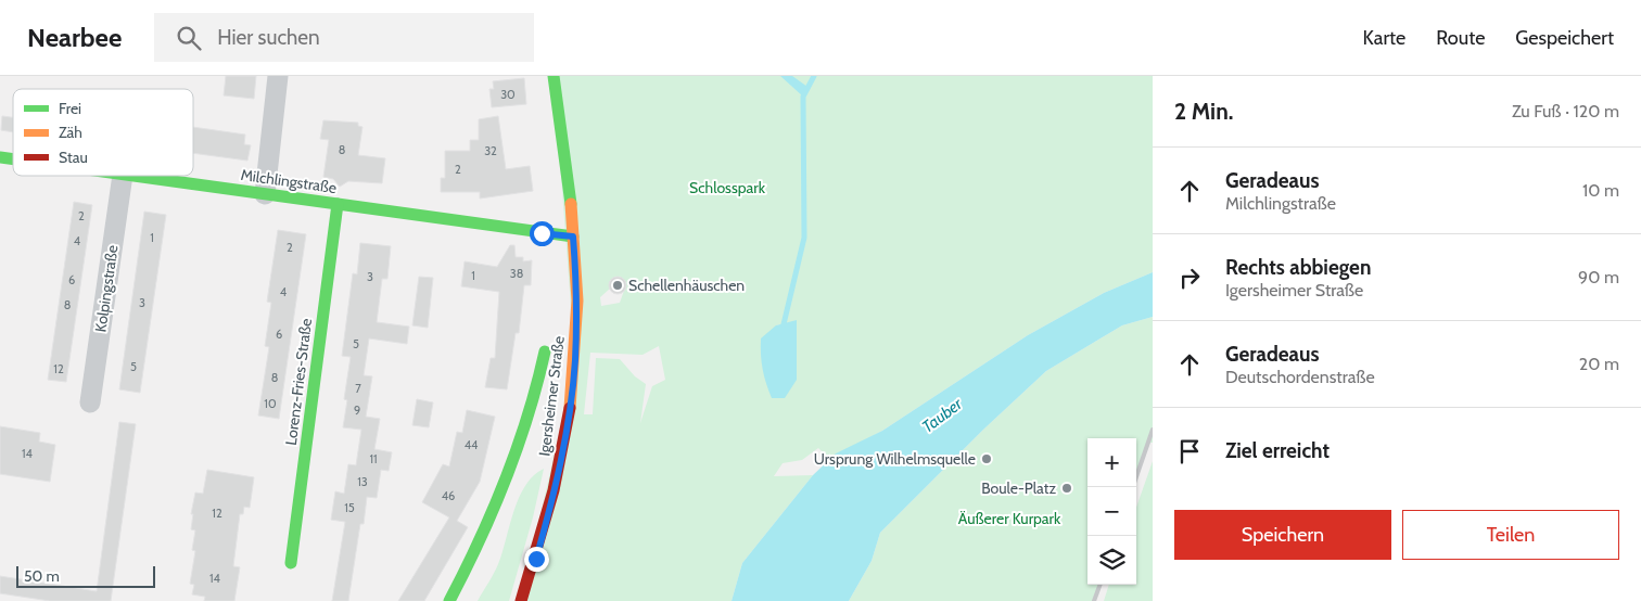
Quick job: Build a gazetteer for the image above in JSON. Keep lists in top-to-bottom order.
{
  "streets": {
    "street": [
      "Milchlingstraße",
      "Kolpingstraße",
      "Lorenz-Fries-Straße",
      "Igersheimer Straße"
    ]
  },
  "crossings": [
    ["Milchlingstraße", "Lorenz-Fries-Straße"],
    ["Milchlingstraße", "Igersheimer Straße"]
  ],
  "water": ["Tauber"],
  "parks": ["Schlosspark", "Äußerer Kurpark"],
  "places": ["Schellenhäuschen", "Ursprung Wilhelmsquelle", "Boule-Platz"],
  "house_numbers": [
    "30",
    "8",
    "32",
    "2",
    "2",
    "1",
    "4",
    "2",
    "38",
    "1",
    "3",
    "6",
    "4",
    "3",
    "8",
    "6",
    "5",
    "5",
    "12",
    "8",
    "7",
    "10",
    "9",
    "44",
    "14",
    "11",
    "13",
    "46",
    "15",
    "12",
    "14"
  ],
  "legend": ["Frei", "Zäh", "Stau"],
  "scale_bar": "50 m",
  "page": {
    "header": "Nearbee",
    "search": "Hier suchen",
    "nav": ["Karte", "Route", "Gespeichert"],
    "heading": ["2 Min.", "Zu Fuß · 120 m"],
    "list": [
      ["Geradeaus", "Milchlingstraße", "10 m"],
      ["Rechts abbiegen", "Igersheimer Straße", "90 m"],
      ["Geradeaus", "Deutschordenstraße", "20 m"],
      "Ziel erreicht"
    ],
    "map_buttons": ["+", "−"],
    "buttons": ["Speichern", "Teilen"],
    "scale": "50 m"
  }
}
